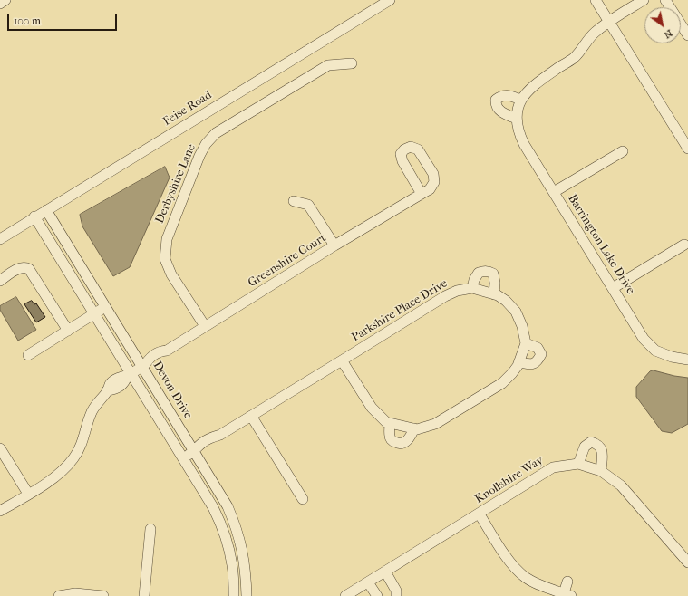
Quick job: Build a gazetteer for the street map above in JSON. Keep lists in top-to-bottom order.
{
  "streets": {
    "street": [
      "Feise Road",
      "Derbyshire Lane",
      "Barrington Lake Drive",
      "Greenshire Court",
      "Parkshire Place Drive",
      "Devon Drive",
      "Knollshire Way"
    ]
  },
  "crossings": [
    ["Feise Road", "Devon Drive"],
    ["Derbyshire Lane", "Greenshire Court"],
    ["Greenshire Court", "Devon Drive"],
    ["Parkshire Place Drive", "Devon Drive"]
  ],
  "scale_bar": "100 m",
  "north": "bottom right"
}
